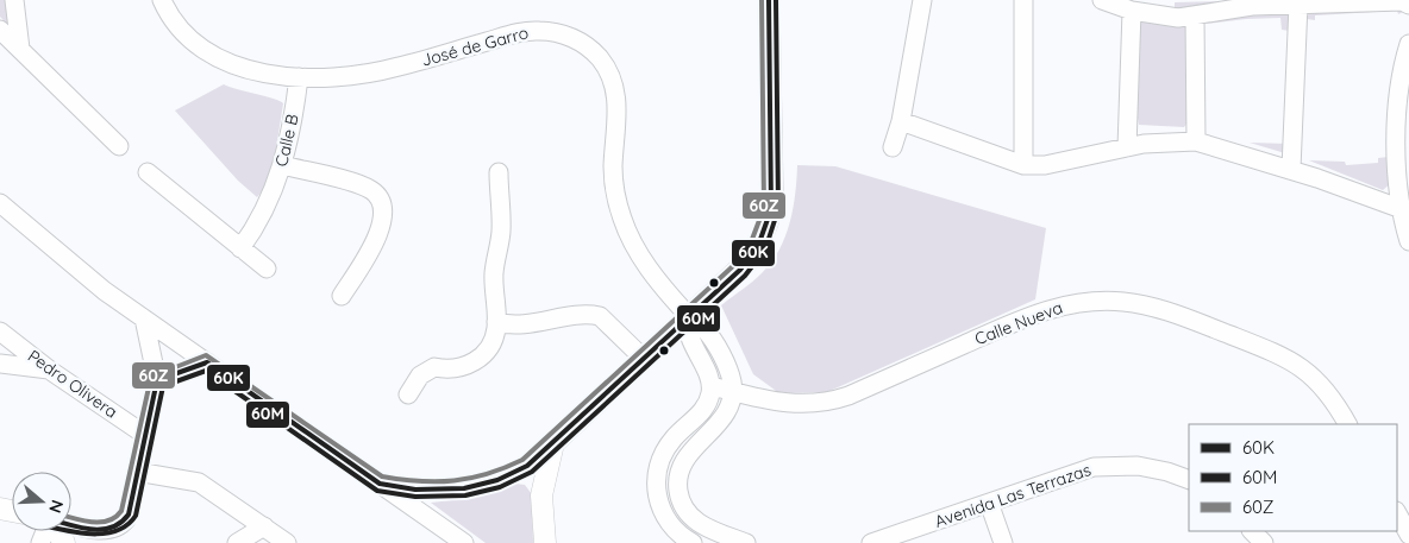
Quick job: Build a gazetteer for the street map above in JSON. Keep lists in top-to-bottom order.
{
  "streets": {
    "street": [
      "José de Garro",
      "Calle B",
      "Calle Nueva",
      "Pedro Olivera",
      "Avenida Las Terrazas"
    ]
  },
  "crossings": [
    ["José de Garro", "Calle B"]
  ],
  "lines": ["transit line 60K", "transit line 60M", "transit line 60Z"],
  "legend": ["60K", "60M", "60Z"],
  "north": "right"
}
